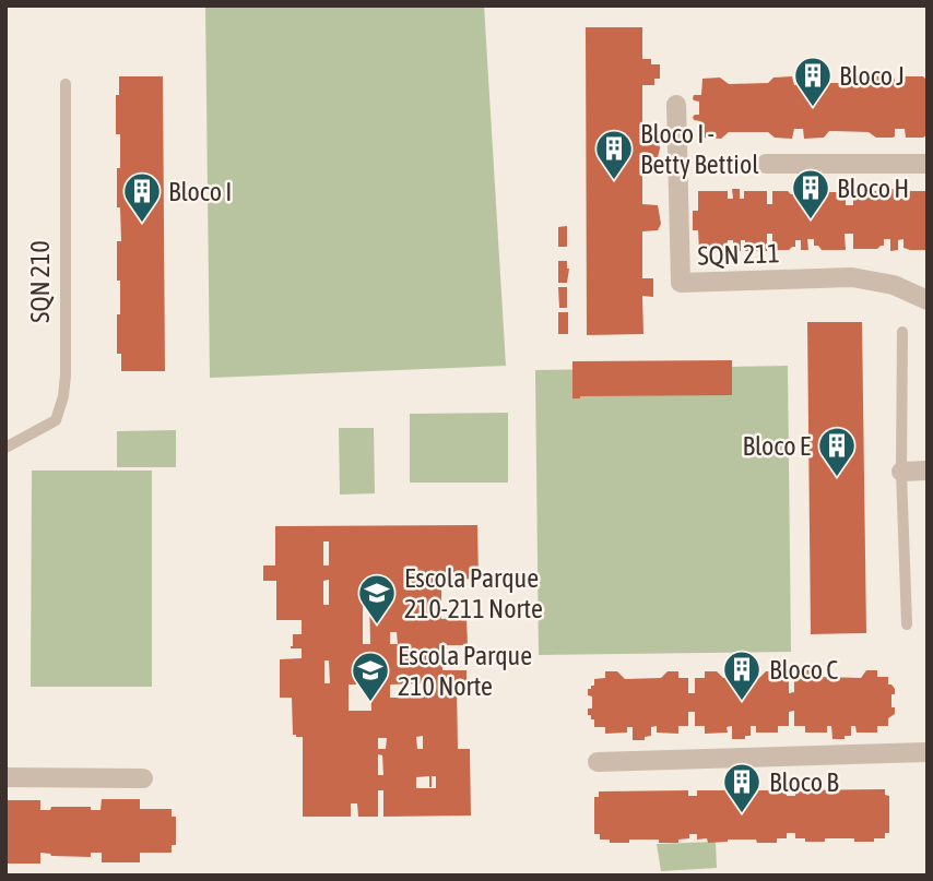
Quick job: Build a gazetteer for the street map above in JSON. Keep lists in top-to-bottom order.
{
  "streets": {
    "street": ["SQN 211"],
    "lane": ["SQN 210"]
  },
  "places": {
    "building": [
      "Bloco J",
      "Bloco I - Betty Bettiol",
      "Bloco H",
      "Bloco I",
      "Bloco E",
      "Bloco C",
      "Bloco B"
    ],
    "school or university": ["Escola Parque 210-211 Norte", "Escola Parque 210 Norte"]
  }
}
